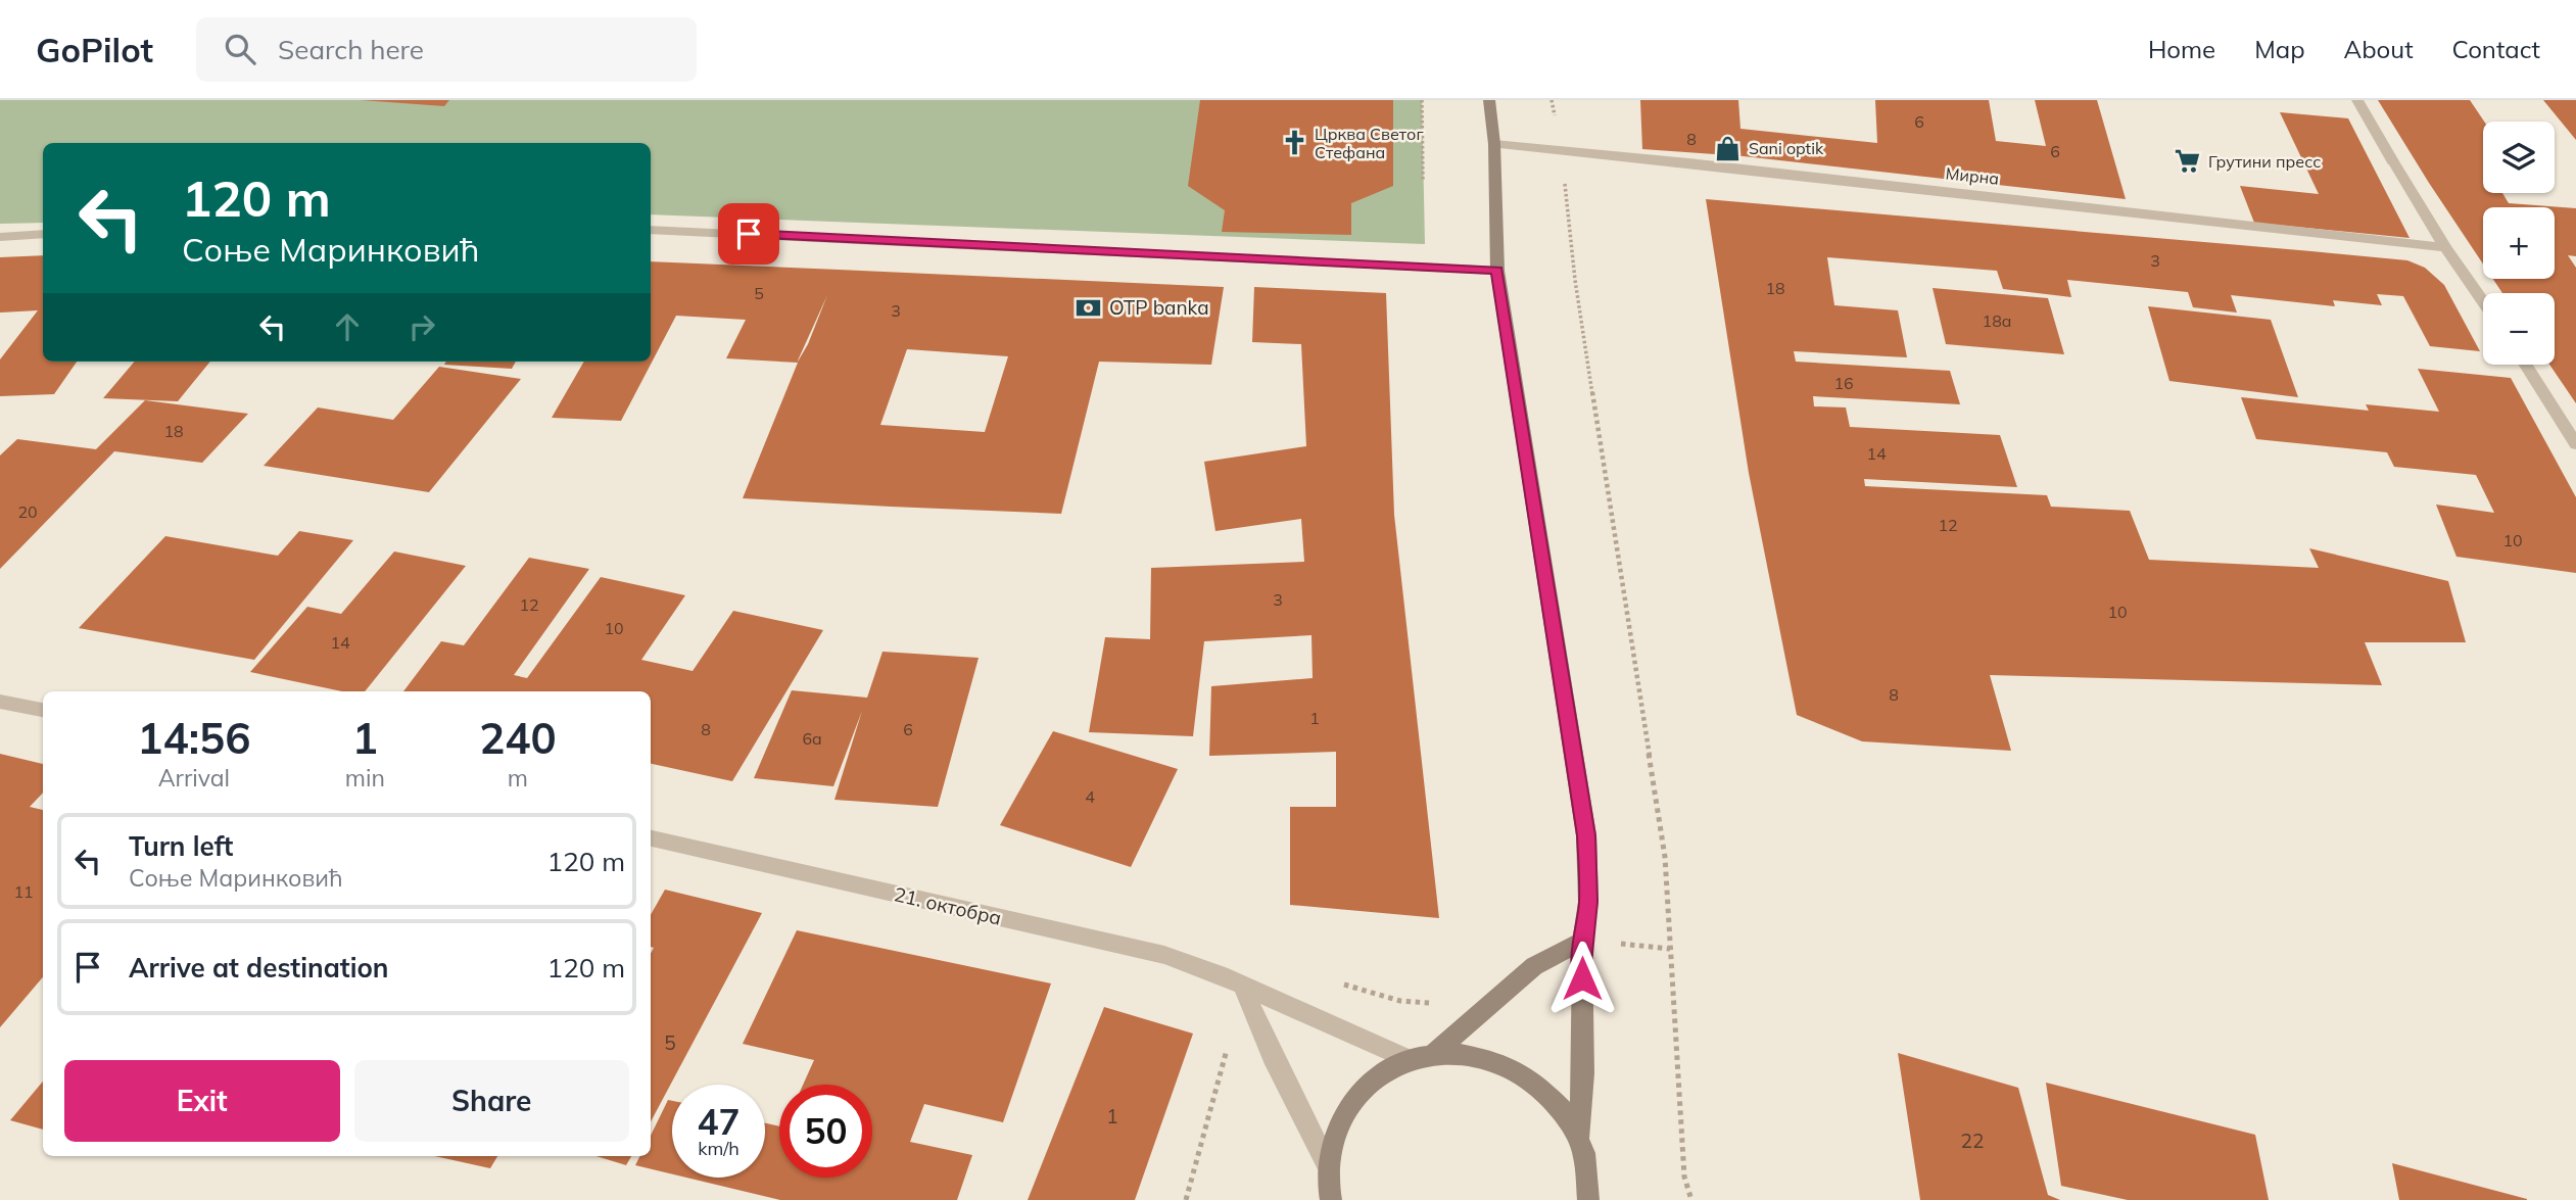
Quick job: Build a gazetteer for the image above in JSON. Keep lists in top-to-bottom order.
{
  "streets": {
    "street": ["Мирна", "21. октобра"]
  },
  "places": {
    "church": ["Црква Светог Стефана"],
    "shop": ["Sani optik"],
    "supermarket": ["Грутини пресс"],
    "bank": ["OTP banka"]
  },
  "house_numbers": [
    "6",
    "8",
    "6",
    "3",
    "18",
    "5",
    "3",
    "18a",
    "16",
    "18",
    "14",
    "20",
    "12",
    "10",
    "3",
    "12",
    "10",
    "10",
    "14",
    "8",
    "1",
    "8",
    "6",
    "6a",
    "4",
    "11",
    "5",
    "1",
    "22"
  ],
  "page": {
    "header": "GoPilot",
    "search": "Search here",
    "nav": [
      "Home",
      "Map",
      "About",
      "Contact"
    ],
    "map_buttons": ["+", "−"],
    "turn": ["120 m", "Соње Маринковић"],
    "eta": [
      "14:56",
      "Arrival",
      "1",
      "min",
      "240",
      "m"
    ],
    "list": [
      {
        "name": "Turn left",
        "note": "Соње Маринковић",
        "value": "120 m"
      },
      {
        "name": "Arrive at destination",
        "value": "120 m"
      }
    ],
    "buttons": ["Exit", "Share"],
    "speed": "47 km/h",
    "limit": "50"
  }
}
